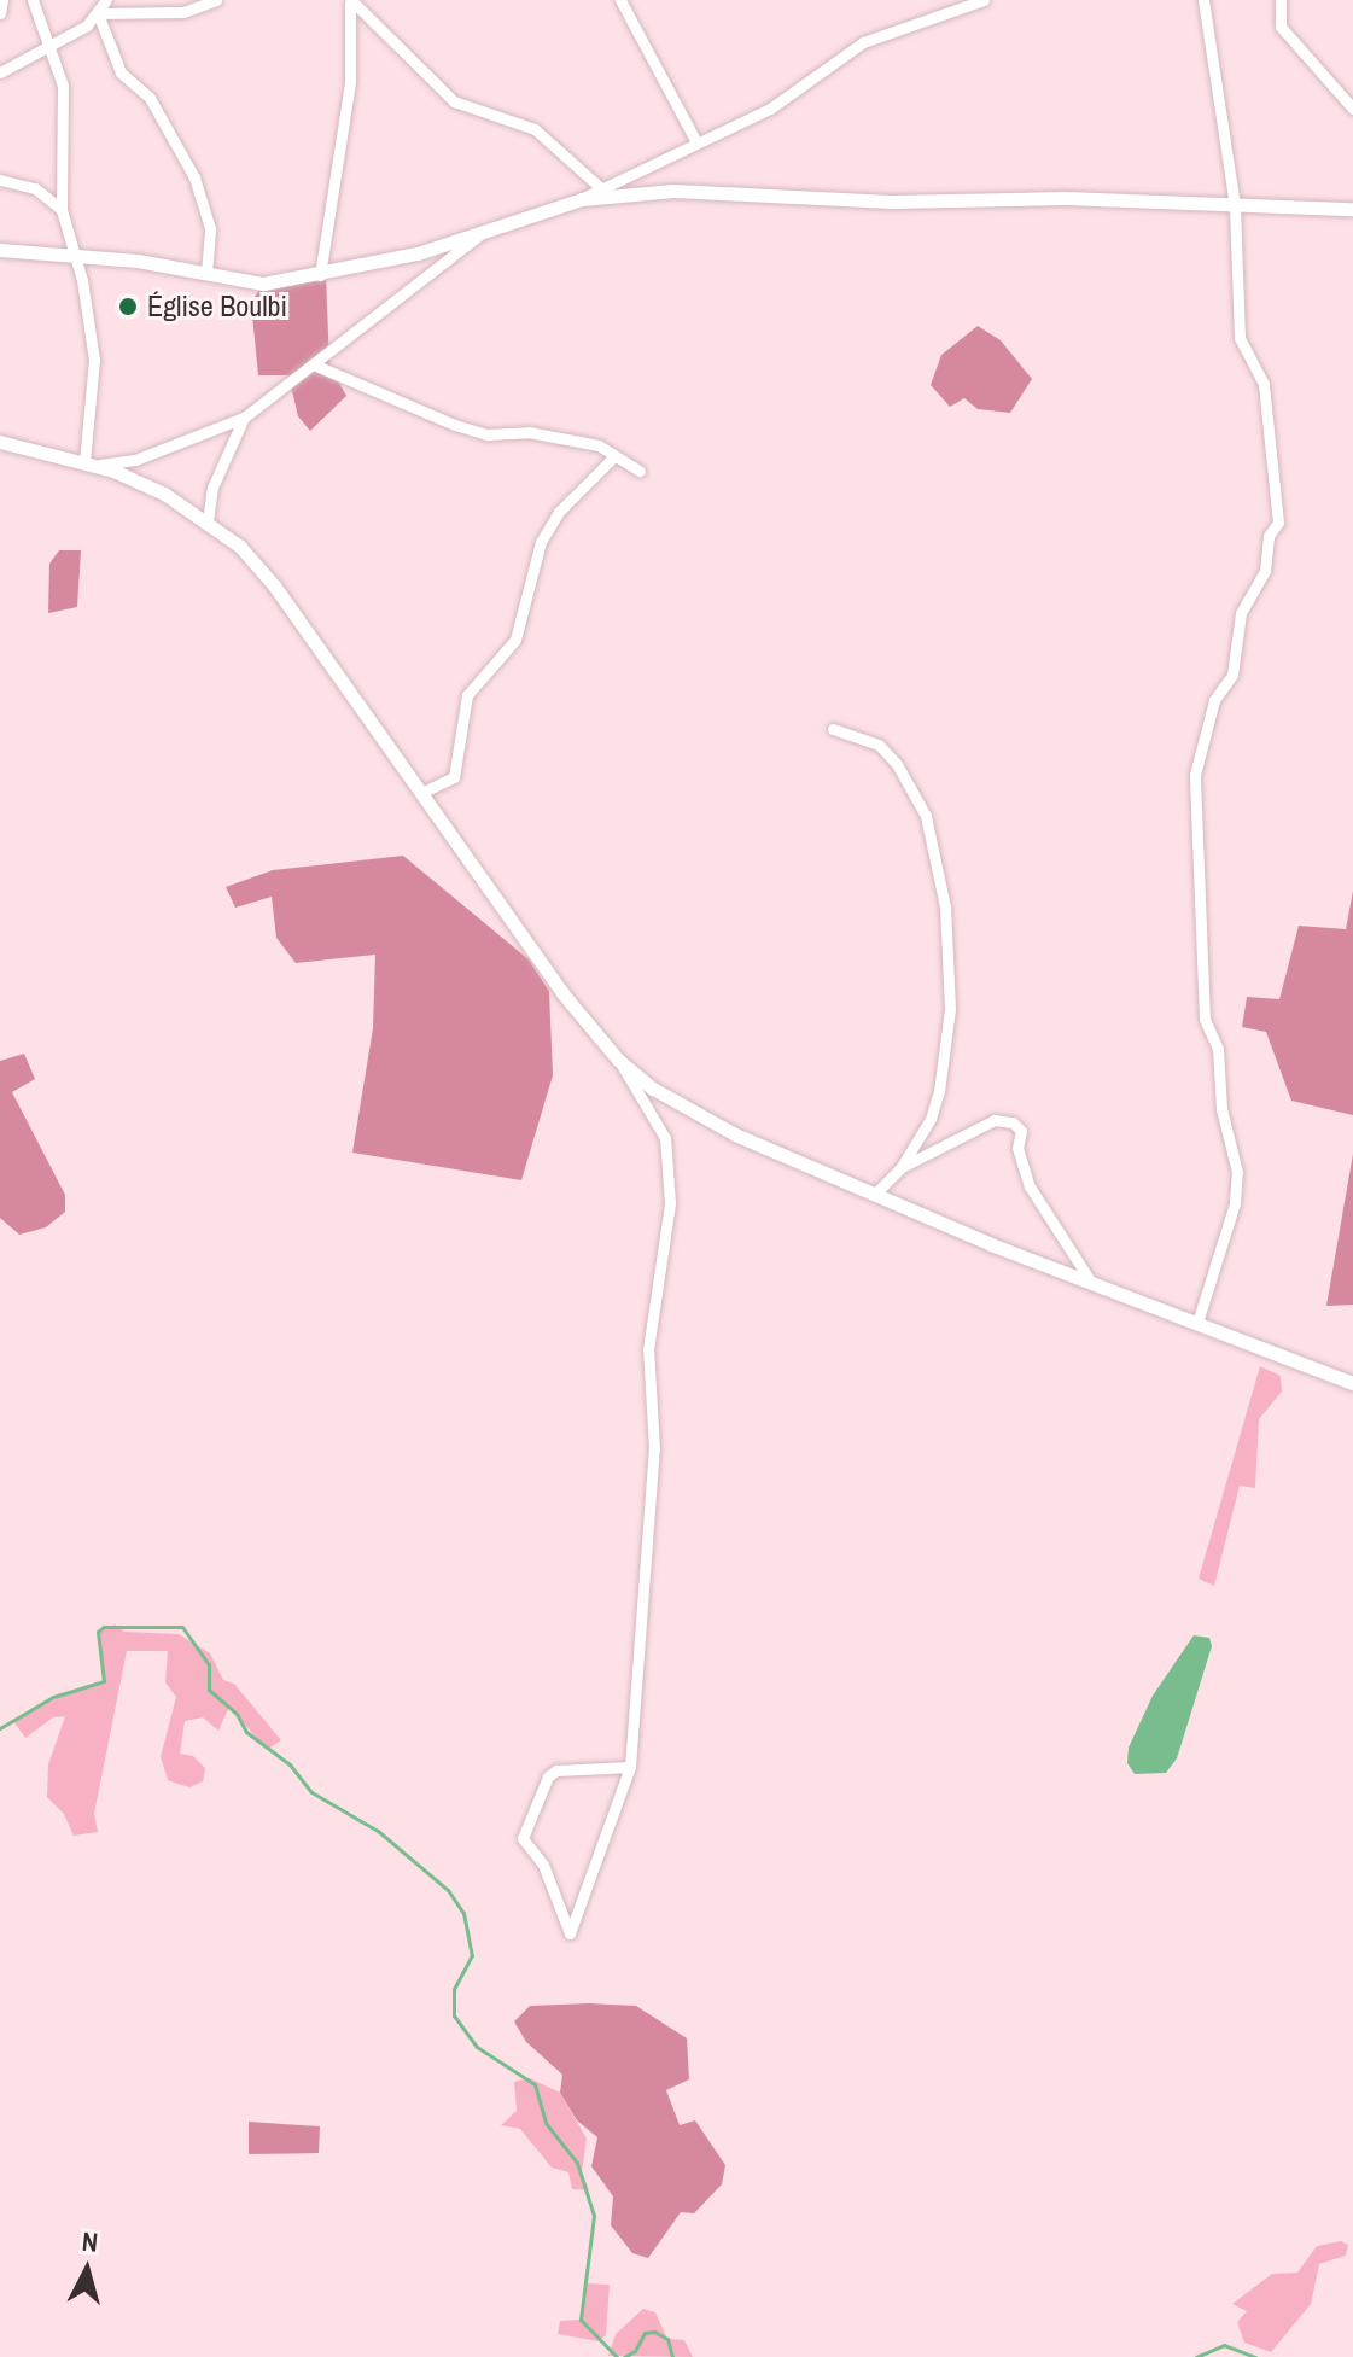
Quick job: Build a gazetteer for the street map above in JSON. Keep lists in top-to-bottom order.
{
  "places": ["Église Boulbi"],
  "north": "top"
}
